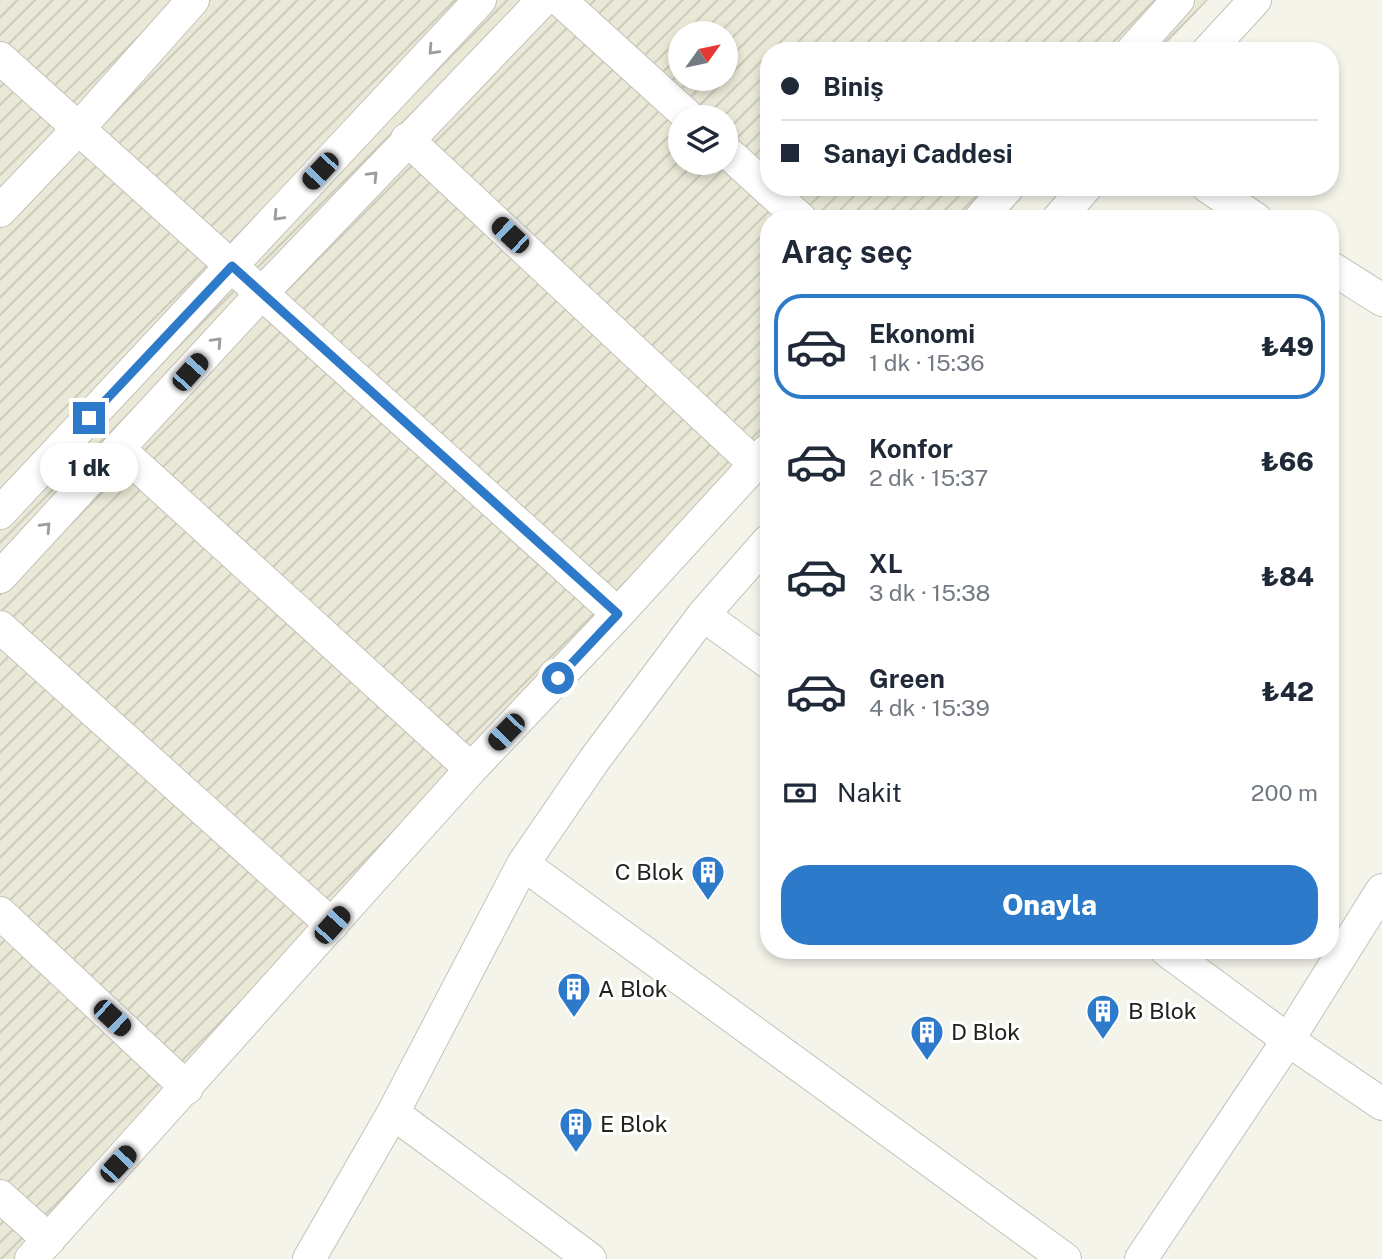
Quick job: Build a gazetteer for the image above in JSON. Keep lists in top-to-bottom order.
{
  "places": {
    "building": [
      "C Blok",
      "A Blok",
      "B Blok",
      "D Blok",
      "E Blok"
    ]
  },
  "north": "top right",
  "page": {
    "banner": ["Biniş", "Sanayi Caddesi"],
    "heading": "Araç seç",
    "list": [
      {
        "name": "Ekonomi",
        "note": "1 dk · 15:36",
        "value": "₺49"
      },
      {
        "name": "Konfor",
        "note": "2 dk · 15:37",
        "value": "₺66"
      },
      {
        "name": "XL",
        "note": "3 dk · 15:38",
        "value": "₺84"
      },
      {
        "name": "Green",
        "note": "4 dk · 15:39",
        "value": "₺42"
      }
    ],
    "bubble": "1 dk",
    "pay": ["Nakit", "200 m"],
    "buttons": "Onayla"
  }
}
